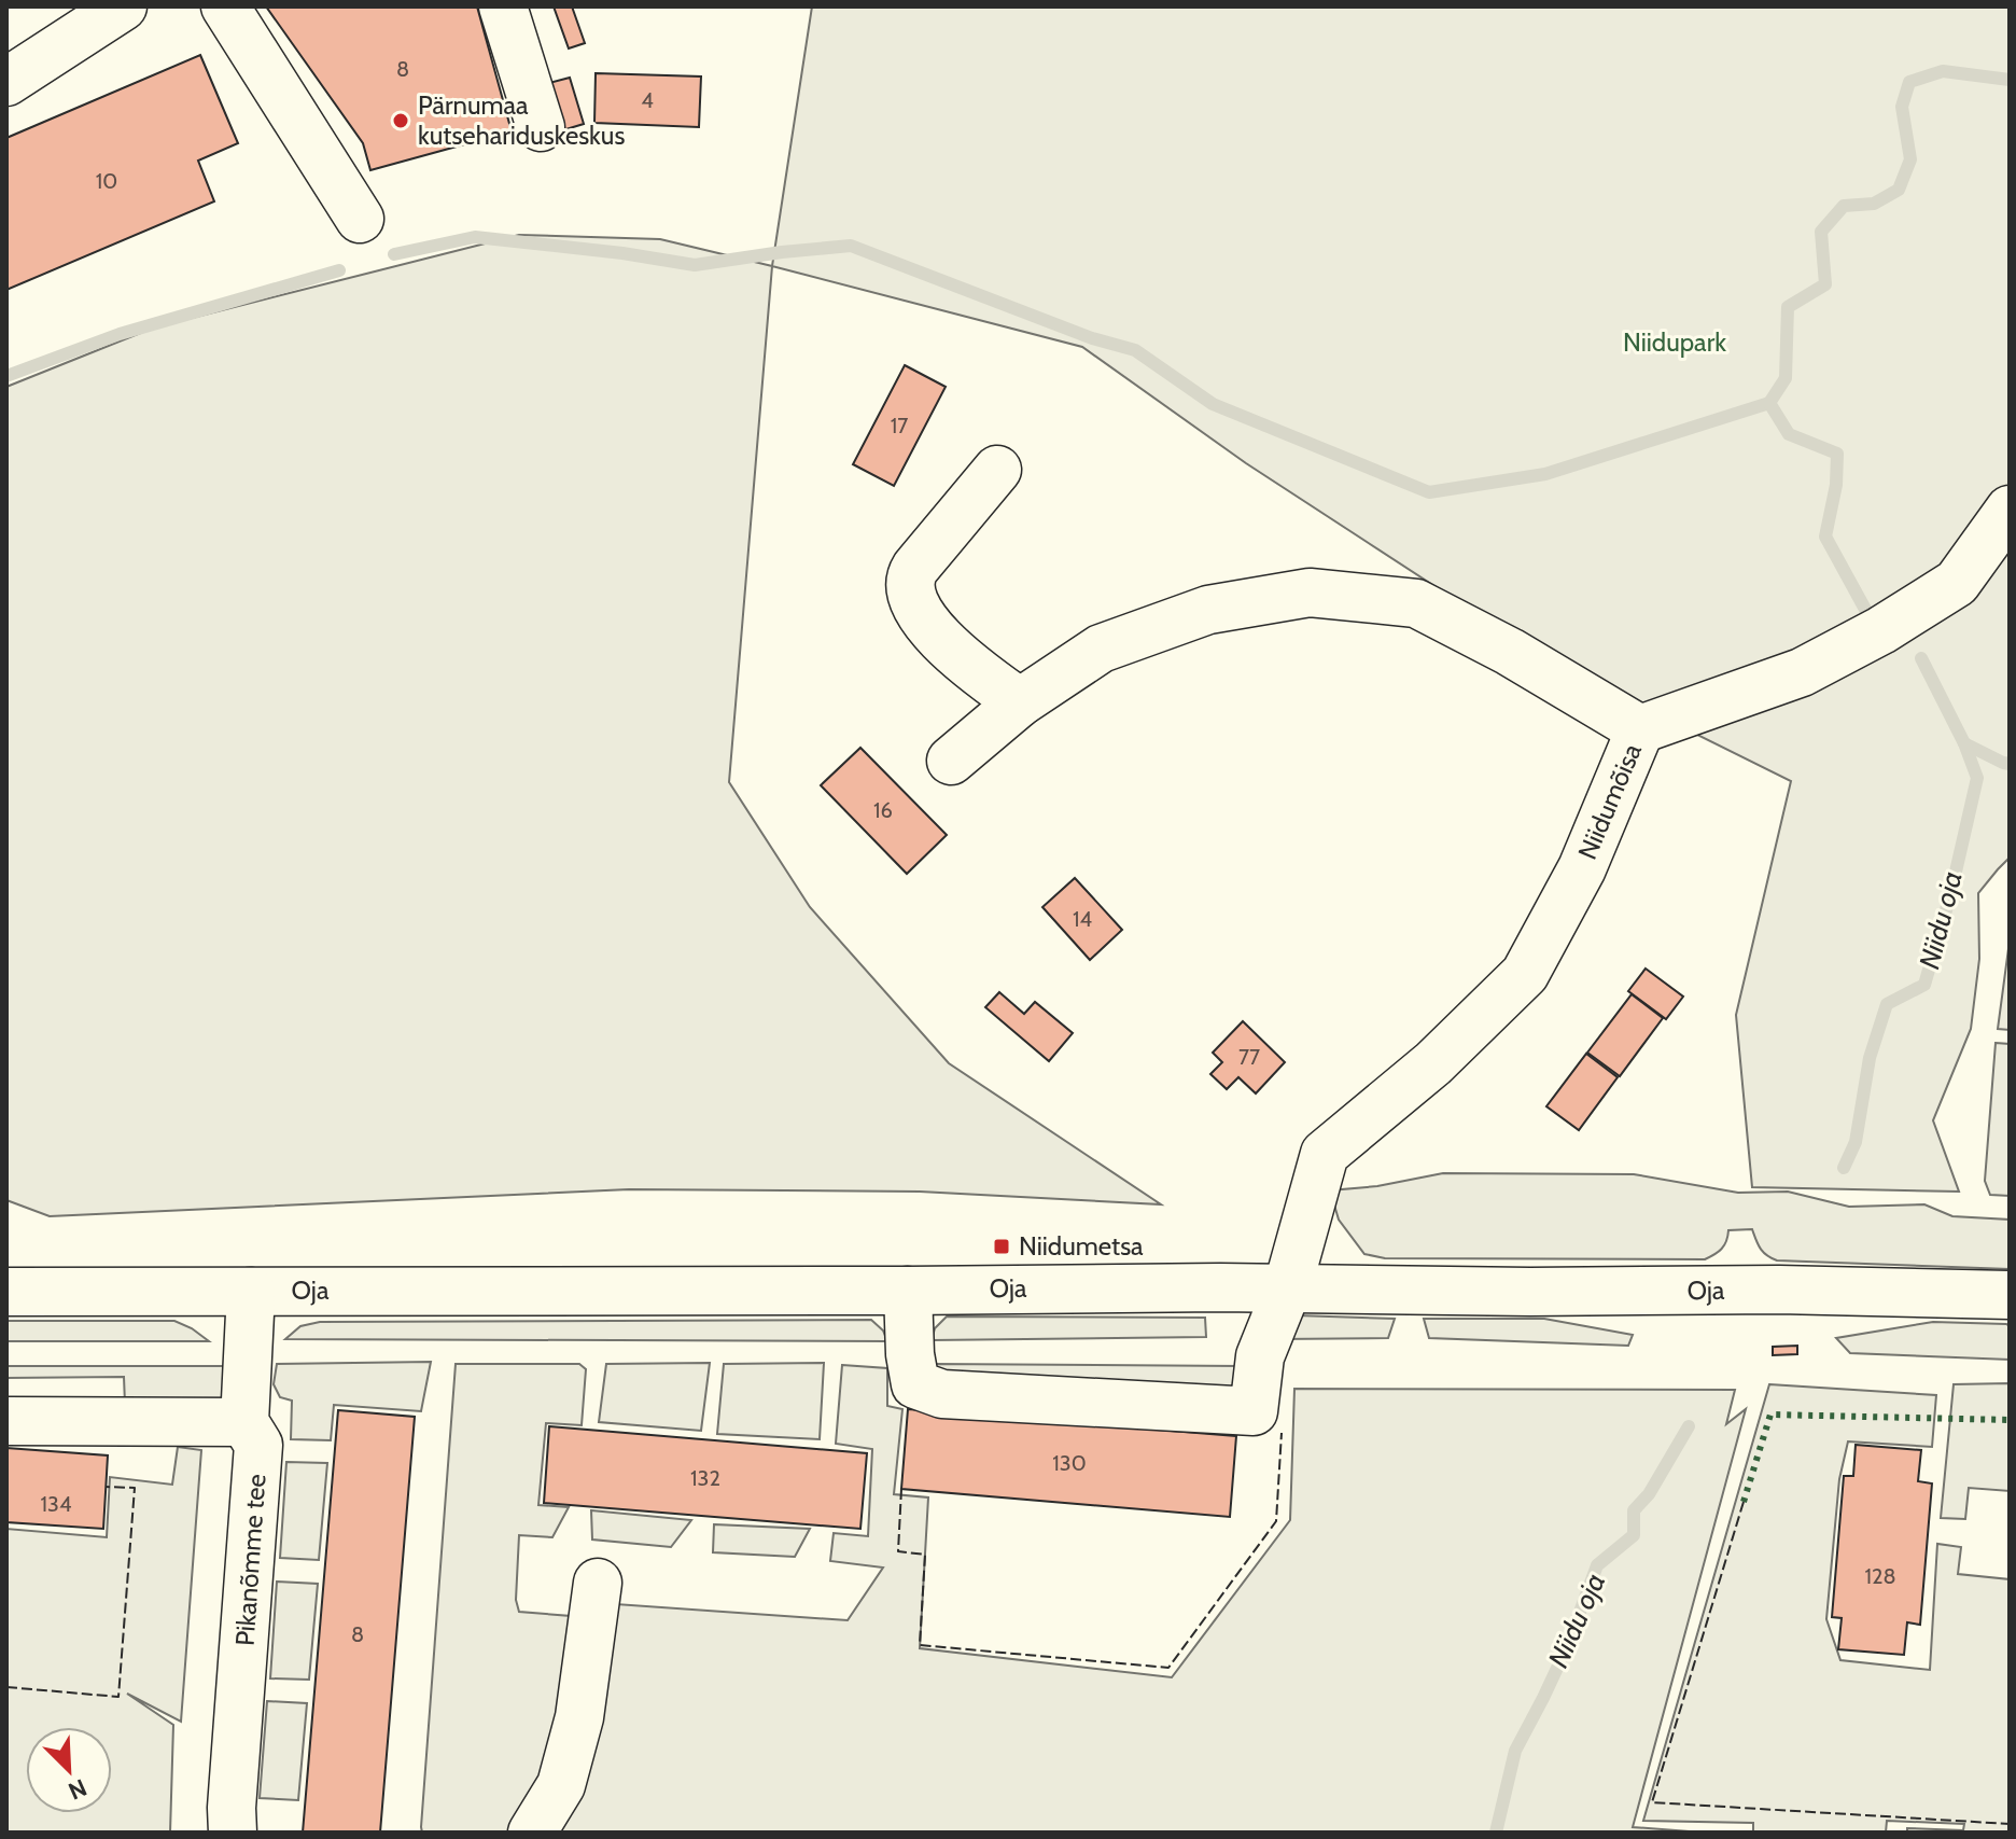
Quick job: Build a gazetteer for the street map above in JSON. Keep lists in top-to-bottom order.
{
  "streets": {
    "street": ["Niidumõisa", "Oja", "Pikanõmme tee"]
  },
  "crossings": [
    ["Niidumõisa", "Oja"],
    ["Oja", "Pikanõmme tee"]
  ],
  "water": ["Niidu oja"],
  "parks": ["Niidupark"],
  "places": {
    "other": ["Pärnumaa kutsehariduskeskus"],
    "transit": ["Niidumetsa"]
  },
  "house_numbers": [
    "8",
    "4",
    "10",
    "17",
    "16",
    "14",
    "77",
    "130",
    "132",
    "134",
    "128",
    "8"
  ],
  "north": "bottom right"
}
